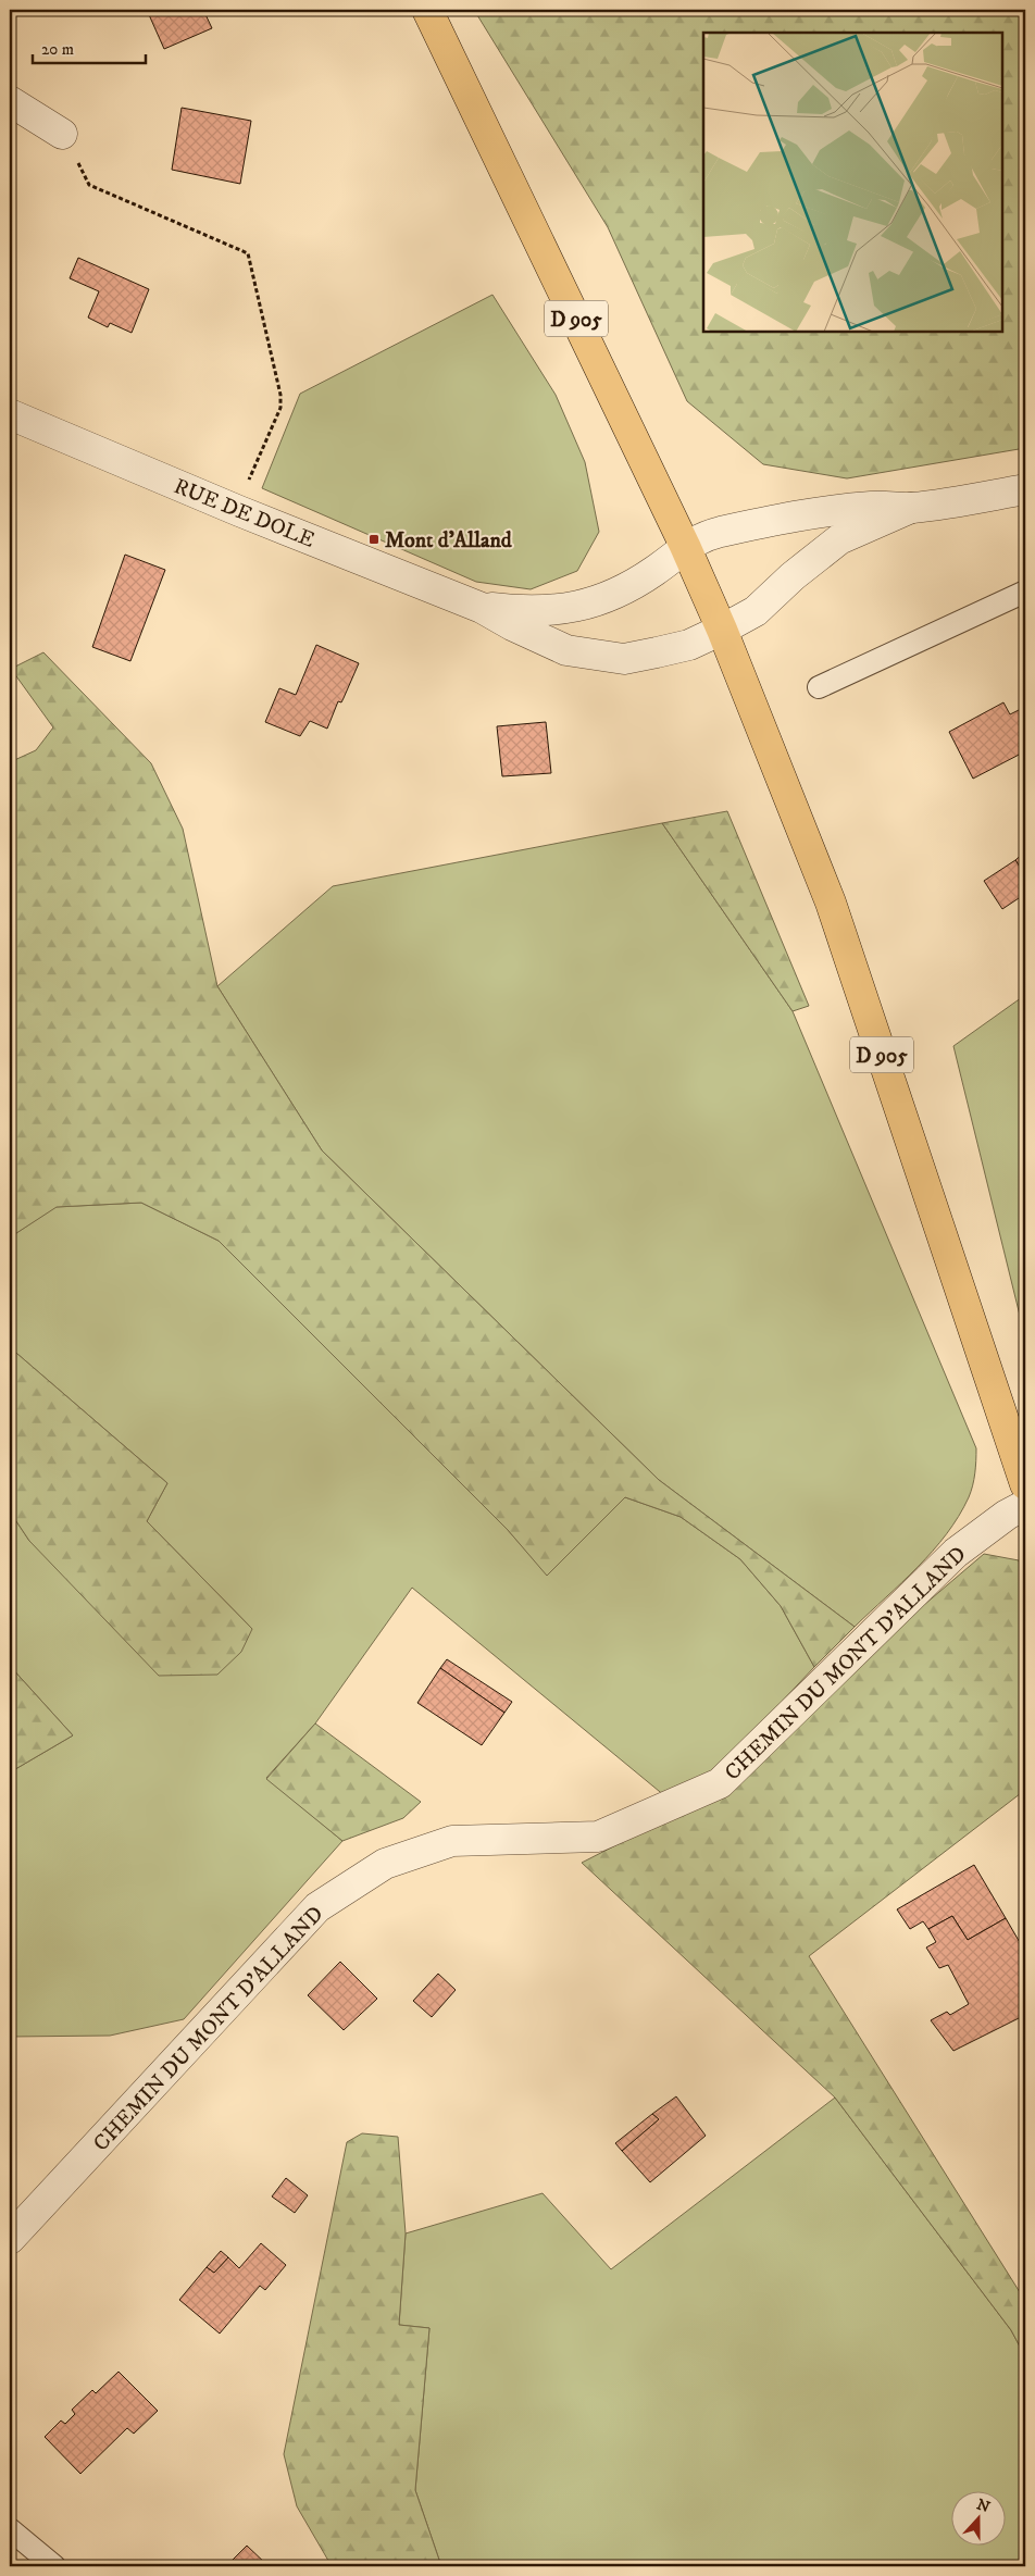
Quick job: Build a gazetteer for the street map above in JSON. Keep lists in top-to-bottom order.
{
  "streets": {
    "main road": ["D 905"],
    "street": ["RUE DE DOLE", "CHEMIN DU MONT D'ALLAND"]
  },
  "crossings": [
    ["D 905", "RUE DE DOLE"]
  ],
  "places": {
    "transit": ["Mont d'Alland"]
  },
  "scale_bar": "20 m",
  "north": "top"
}
